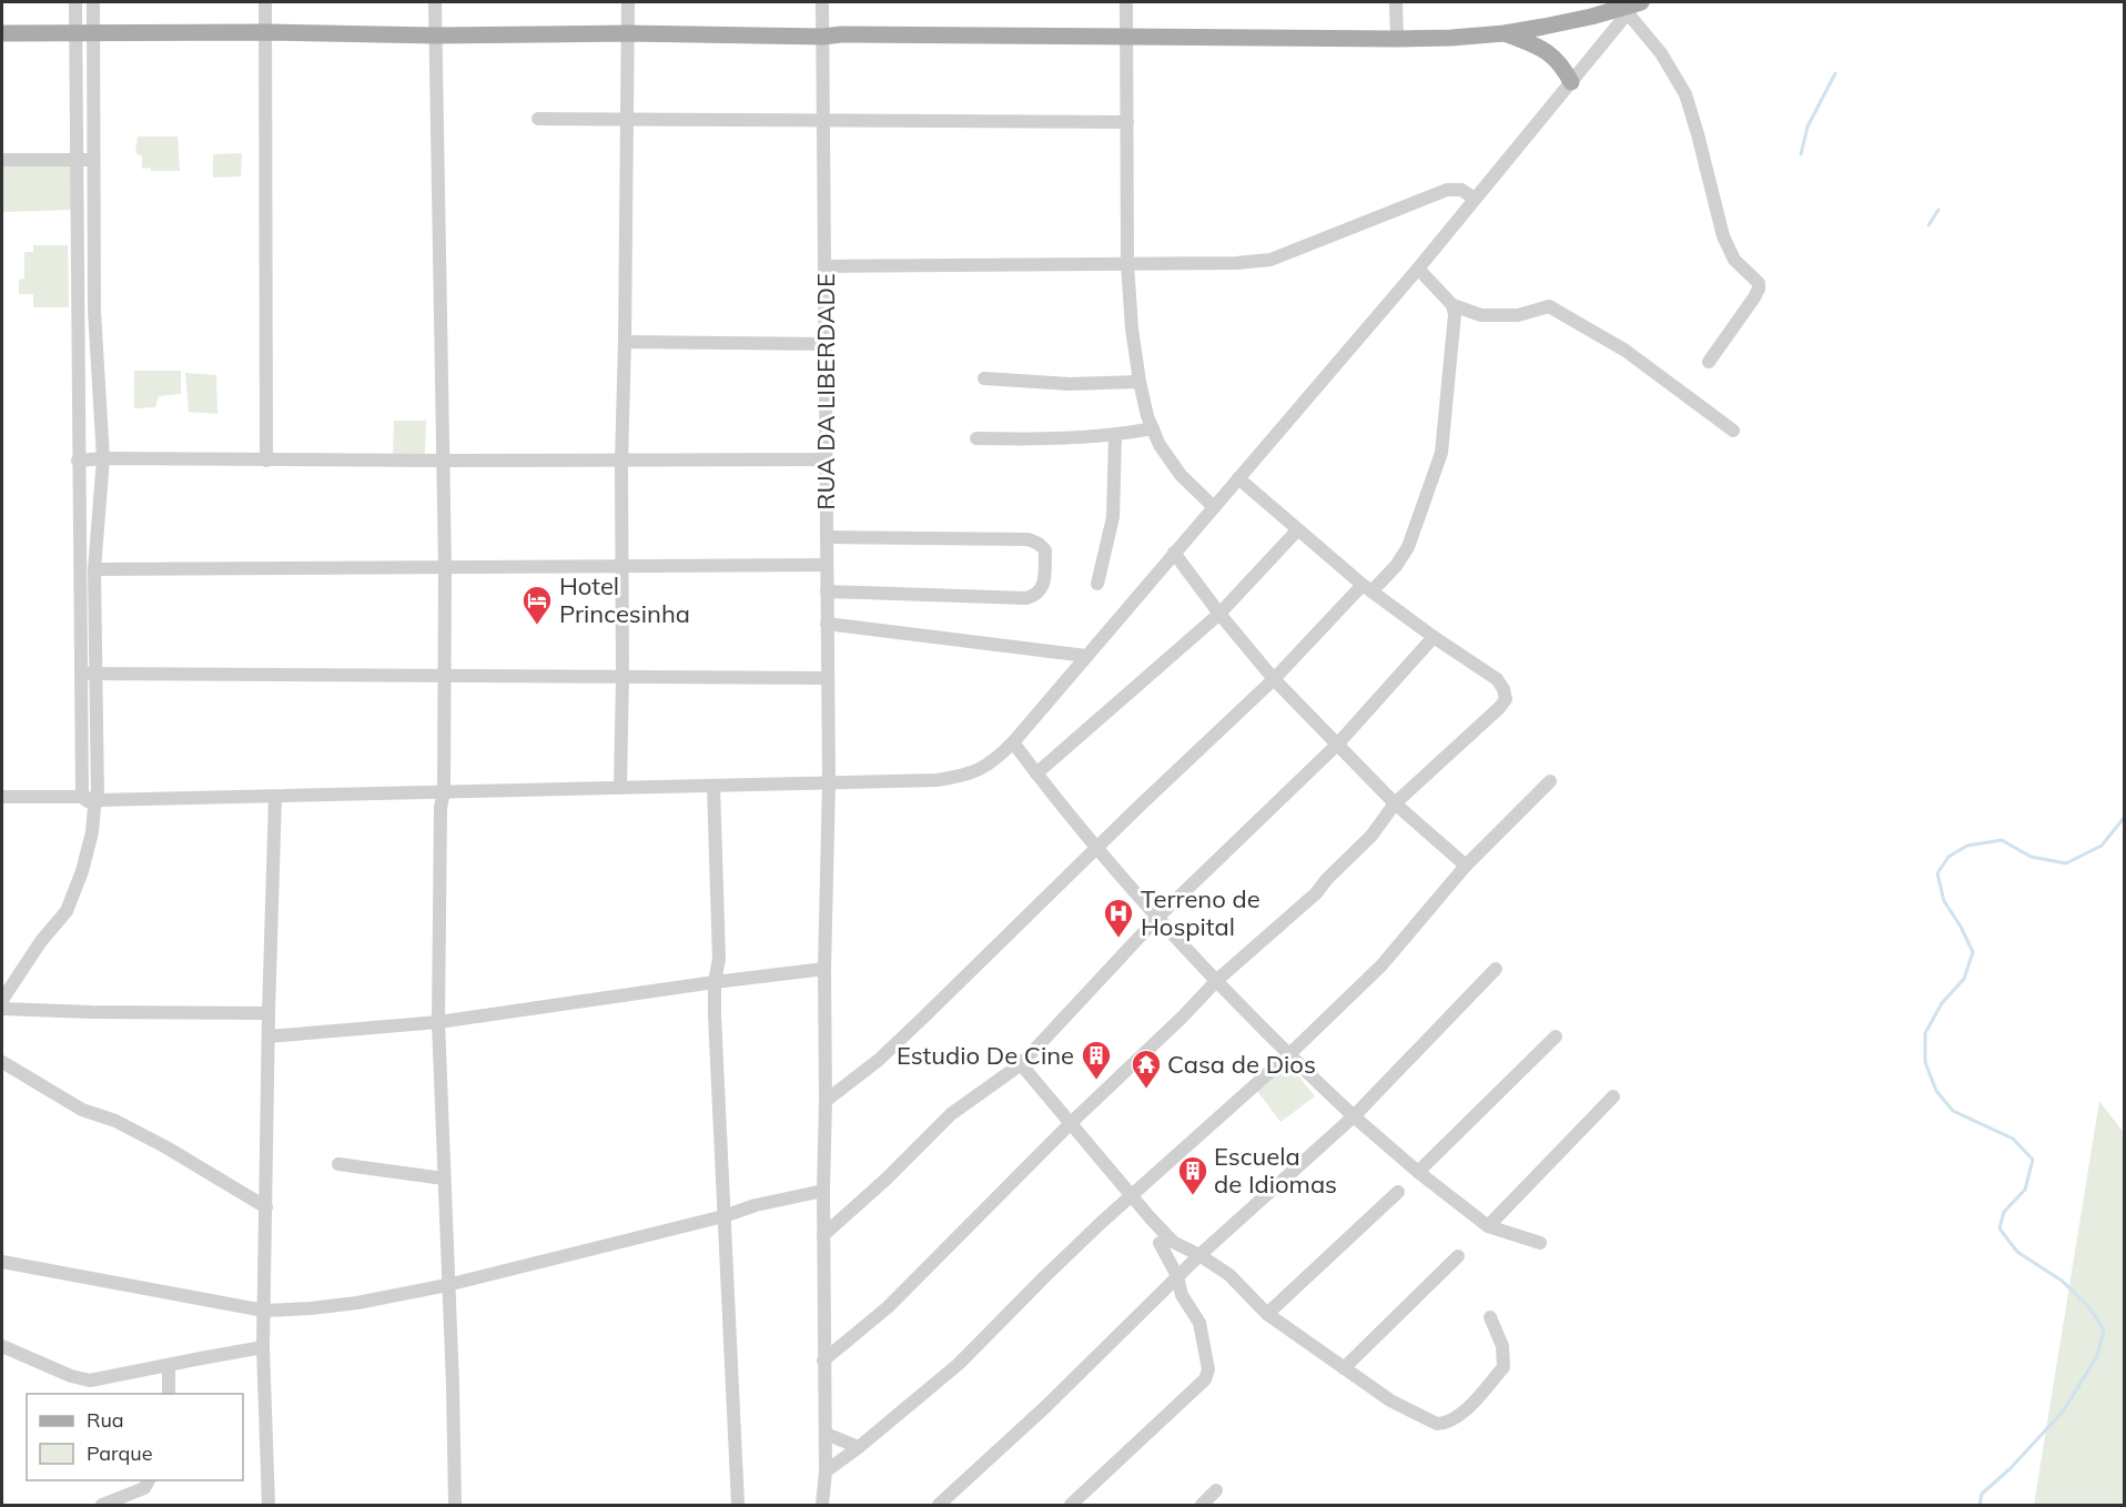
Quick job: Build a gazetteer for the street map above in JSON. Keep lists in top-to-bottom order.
{
  "streets": {
    "street": ["RUA DA LIBERDADE"]
  },
  "places": {
    "hotel": ["Hotel Princesinha"],
    "hospital": ["Terreno de Hospital"],
    "building": ["Estudio De Cine", "Escuela de Idiomas"],
    "temple": ["Casa de Dios"]
  },
  "legend": ["Rua", "Parque"]
}
